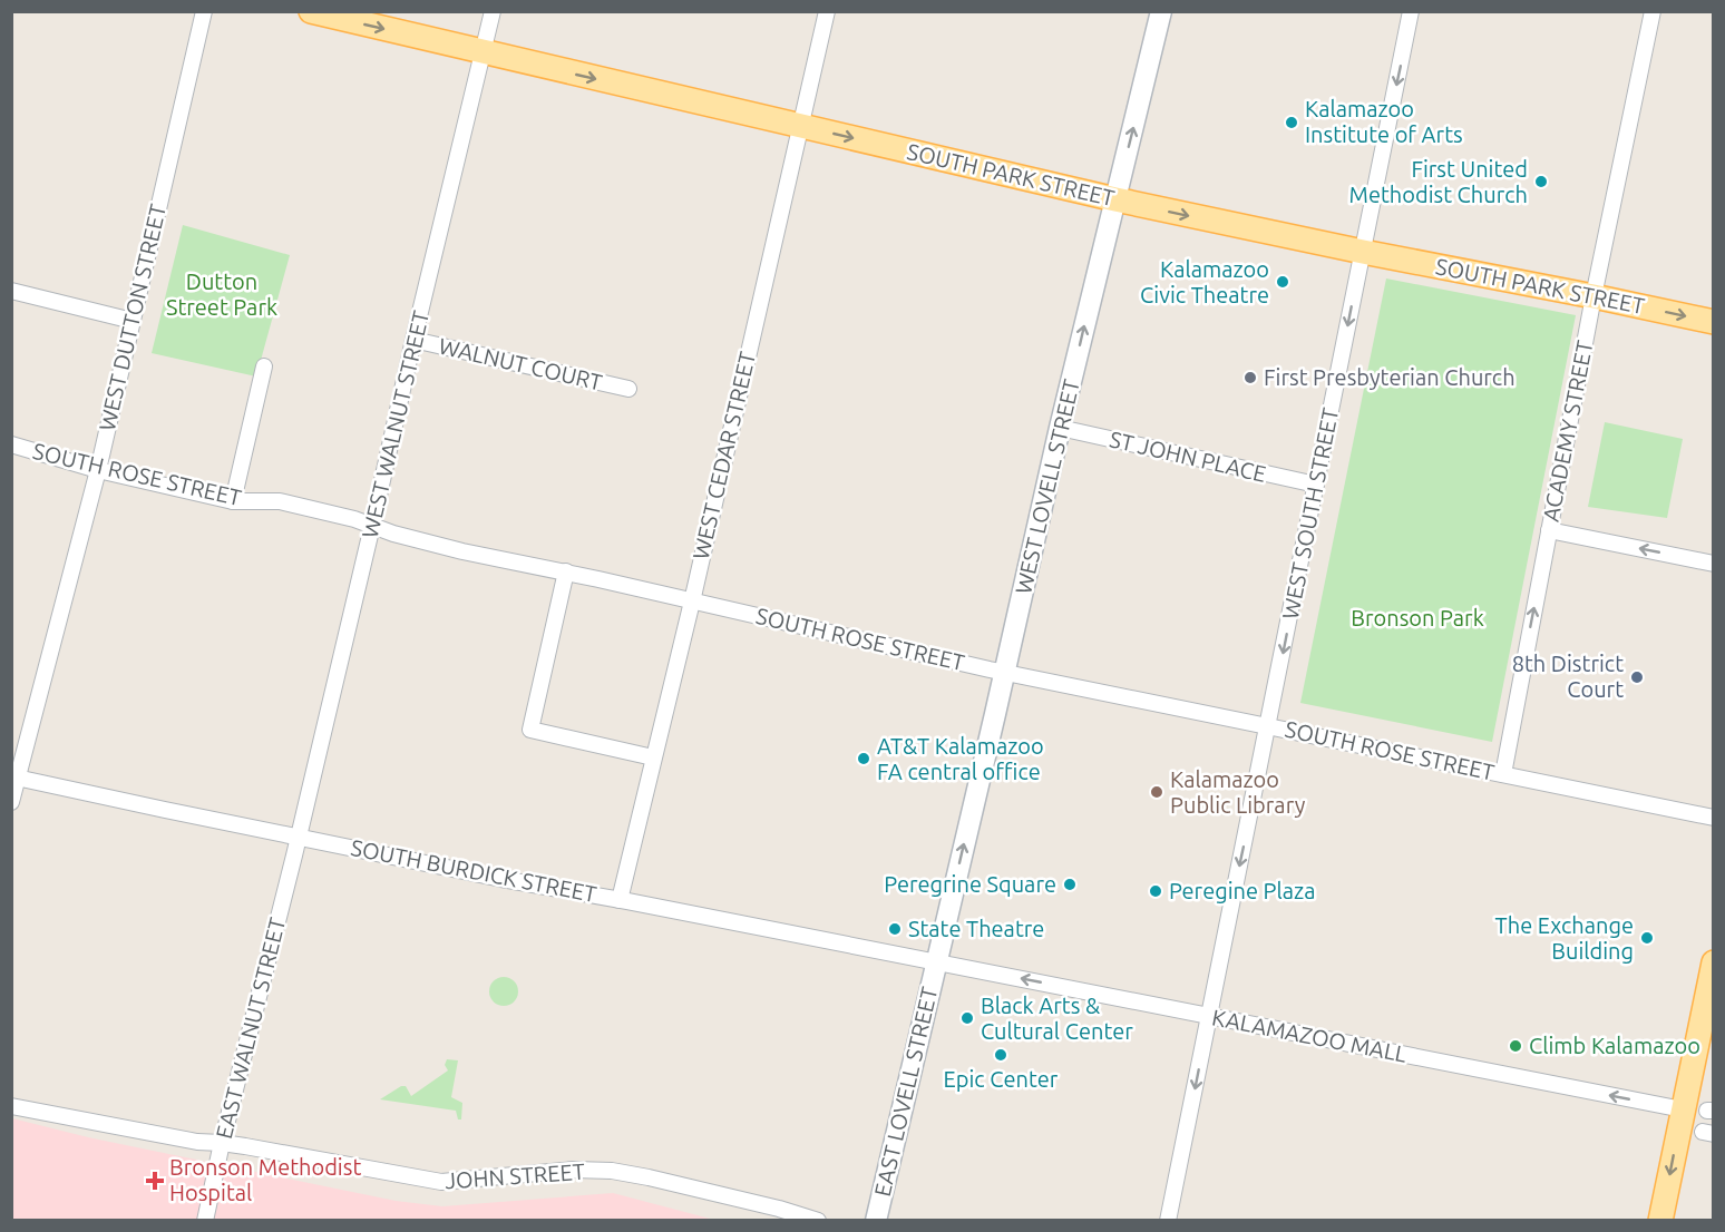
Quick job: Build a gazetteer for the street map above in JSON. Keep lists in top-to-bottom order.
{
  "streets": {
    "main road": ["SOUTH PARK STREET"],
    "street": [
      "WEST DUTTON STREET",
      "WALNUT COURT",
      "WEST WALNUT STREET",
      "ACADEMY STREET",
      "WEST CEDAR STREET",
      "ST JOHN PLACE",
      "SOUTH ROSE STREET",
      "WEST LOVELL STREET",
      "WEST SOUTH STREET",
      "SOUTH BURDICK STREET",
      "EAST WALNUT STREET",
      "KALAMAZOO MALL",
      "EAST LOVELL STREET",
      "JOHN STREET"
    ]
  },
  "crossings": [
    ["SOUTH PARK STREET", "WEST WALNUT STREET"],
    ["SOUTH PARK STREET", "ACADEMY STREET"],
    ["SOUTH PARK STREET", "WEST CEDAR STREET"],
    ["SOUTH PARK STREET", "WEST LOVELL STREET"],
    ["SOUTH PARK STREET", "WEST SOUTH STREET"],
    ["WEST DUTTON STREET", "SOUTH ROSE STREET"],
    ["WEST DUTTON STREET", "SOUTH BURDICK STREET"],
    ["WALNUT COURT", "WEST WALNUT STREET"],
    ["WEST WALNUT STREET", "SOUTH ROSE STREET"],
    ["WEST WALNUT STREET", "SOUTH BURDICK STREET"],
    ["WEST WALNUT STREET", "EAST WALNUT STREET"],
    ["ACADEMY STREET", "SOUTH ROSE STREET"],
    ["WEST CEDAR STREET", "SOUTH ROSE STREET"],
    ["WEST CEDAR STREET", "SOUTH BURDICK STREET"],
    ["ST JOHN PLACE", "WEST LOVELL STREET"],
    ["ST JOHN PLACE", "WEST SOUTH STREET"],
    ["SOUTH ROSE STREET", "WEST LOVELL STREET"],
    ["SOUTH ROSE STREET", "WEST SOUTH STREET"],
    ["WEST LOVELL STREET", "SOUTH BURDICK STREET"],
    ["WEST LOVELL STREET", "KALAMAZOO MALL"],
    ["WEST LOVELL STREET", "EAST LOVELL STREET"],
    ["WEST SOUTH STREET", "KALAMAZOO MALL"],
    ["SOUTH BURDICK STREET", "EAST WALNUT STREET"],
    ["SOUTH BURDICK STREET", "KALAMAZOO MALL"],
    ["SOUTH BURDICK STREET", "EAST LOVELL STREET"],
    ["EAST WALNUT STREET", "JOHN STREET"],
    ["KALAMAZOO MALL", "EAST LOVELL STREET"]
  ],
  "one_way": [
    "SOUTH PARK STREET",
    "WEST LOVELL STREET",
    "WEST SOUTH STREET",
    "KALAMAZOO MALL"
  ],
  "parks": ["Dutton Street Park", "Bronson Park"],
  "places": {
    "other": [
      "Kalamazoo Institute of Arts",
      "First United Methodist Church",
      "Kalamazoo Civic Theatre",
      "First Presbyterian Church",
      "8th District Court",
      "AT&T Kalamazoo FA central office",
      "Kalamazoo Public Library",
      "Peregrine Square",
      "Peregine Plaza",
      "State Theatre",
      "The Exchange Building",
      "Black Arts & Cultural Center",
      "Climb Kalamazoo",
      "Epic Center"
    ],
    "health": ["Bronson Methodist Hospital"]
  }
}
